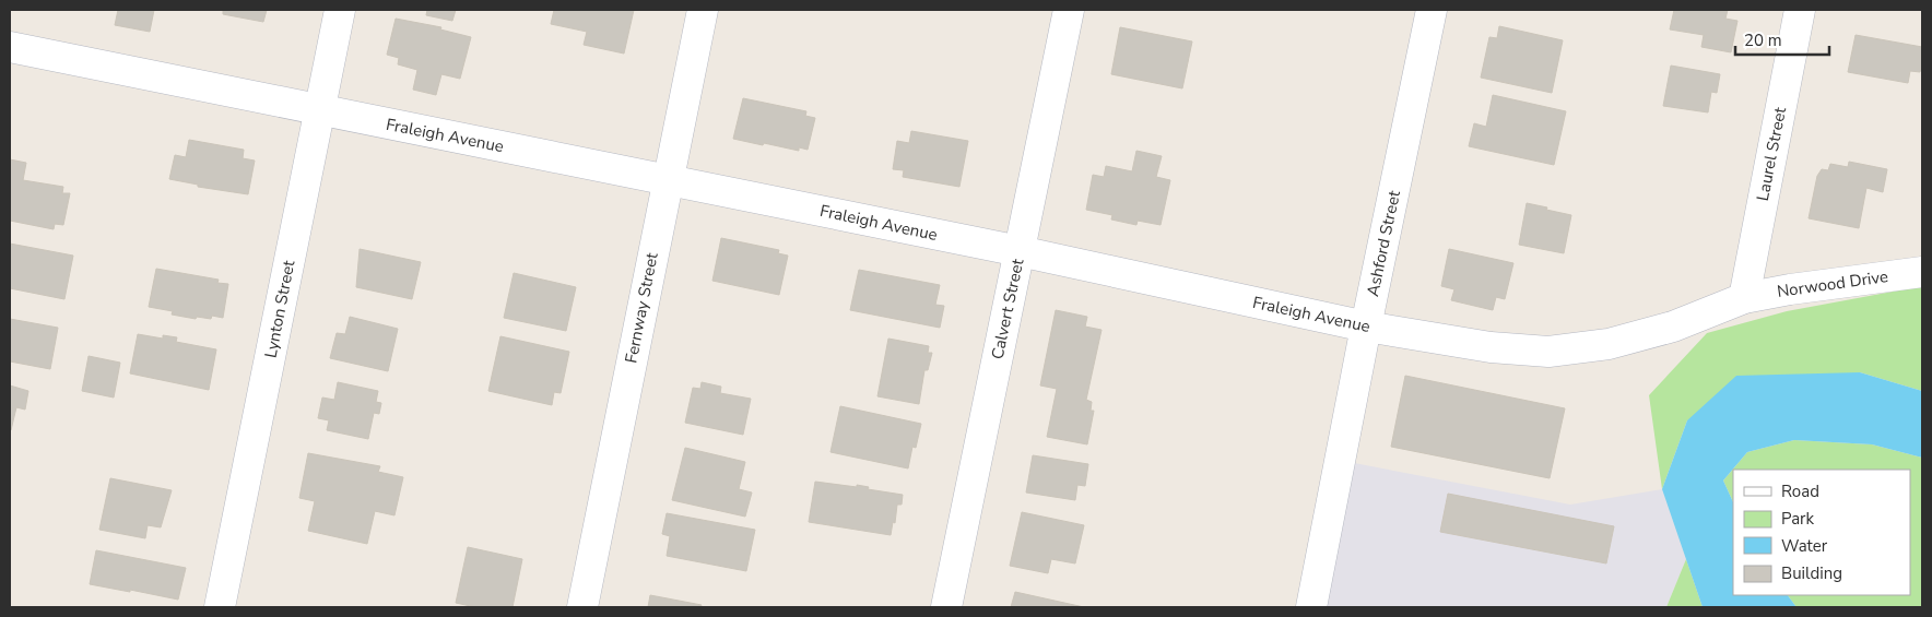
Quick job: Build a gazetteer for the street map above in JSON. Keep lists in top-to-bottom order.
{
  "streets": {
    "street": [
      "Fraleigh Avenue",
      "Laurel Street",
      "Ashford Street",
      "Norwood Drive",
      "Fernway Street",
      "Lynton Street",
      "Calvert Street"
    ]
  },
  "crossings": [
    ["Fraleigh Avenue", "Laurel Street"],
    ["Fraleigh Avenue", "Ashford Street"],
    ["Fraleigh Avenue", "Norwood Drive"],
    ["Fraleigh Avenue", "Fernway Street"],
    ["Fraleigh Avenue", "Lynton Street"],
    ["Fraleigh Avenue", "Calvert Street"],
    ["Laurel Street", "Norwood Drive"]
  ],
  "legend": [
    "Road",
    "Park",
    "Water",
    "Building"
  ],
  "scale_bar": "20 m"
}
